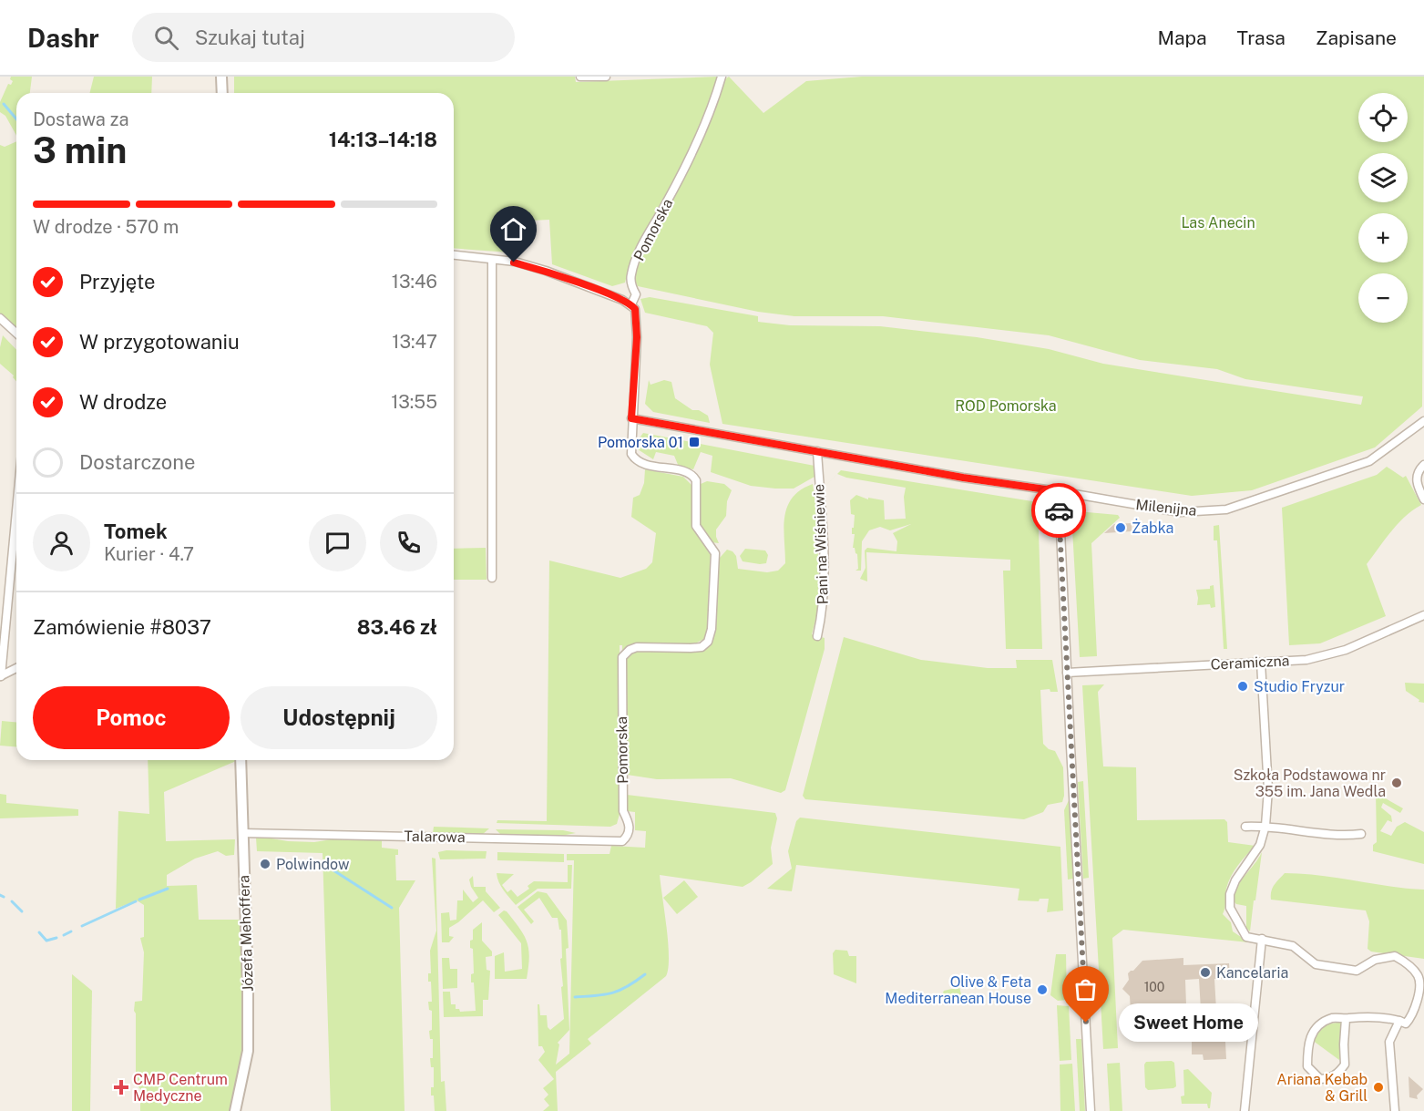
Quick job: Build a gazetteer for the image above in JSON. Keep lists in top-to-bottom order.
{
  "streets": {
    "street": [
      "Pomorska",
      "Milenijna",
      "Pani na Wiśniewie",
      "Ceramiczna",
      "Talarowa",
      "Józefa Mehoffera"
    ]
  },
  "crossings": [
    ["Pomorska", "Milenijna"],
    ["Pomorska", "Talarowa"],
    ["Milenijna", "Pani na Wiśniewie"],
    ["Talarowa", "Józefa Mehoffera"]
  ],
  "parks": ["Las Anecin", "ROD Pomorska"],
  "places": {
    "transit": ["Pomorska 01"],
    "other": [
      "Żabka",
      "Studio Fryzur",
      "Szkoła Podstawowa nr 355 im. Jana Wedla",
      "Polwindow",
      "Kancelaria",
      "Olive & Feta Mediterranean House",
      "Sweet Home",
      "Ariana Kebab & Grill"
    ],
    "health": ["CMP Centrum Medyczne"]
  },
  "house_numbers": ["100"],
  "page": {
    "header": "Dashr",
    "search": "Szukaj tutaj",
    "nav": ["Mapa", "Trasa", "Zapisane"],
    "map_buttons": ["+", "−"],
    "heading": ["3 min", "Dostawa za", "14:13–14:18"],
    "panel": [
      "Tomek",
      "Kurier · 4.7",
      "Zamówienie #8037",
      "83.46 zł"
    ],
    "bar": "W drodze · 570 m",
    "list": [
      ["Przyjęte", "13:46"],
      ["W przygotowaniu", "13:47"],
      ["W drodze", "13:55"],
      "Dostarczone"
    ],
    "buttons": ["Pomoc", "Udostępnij"],
    "bubble": "Sweet Home"
  }
}
